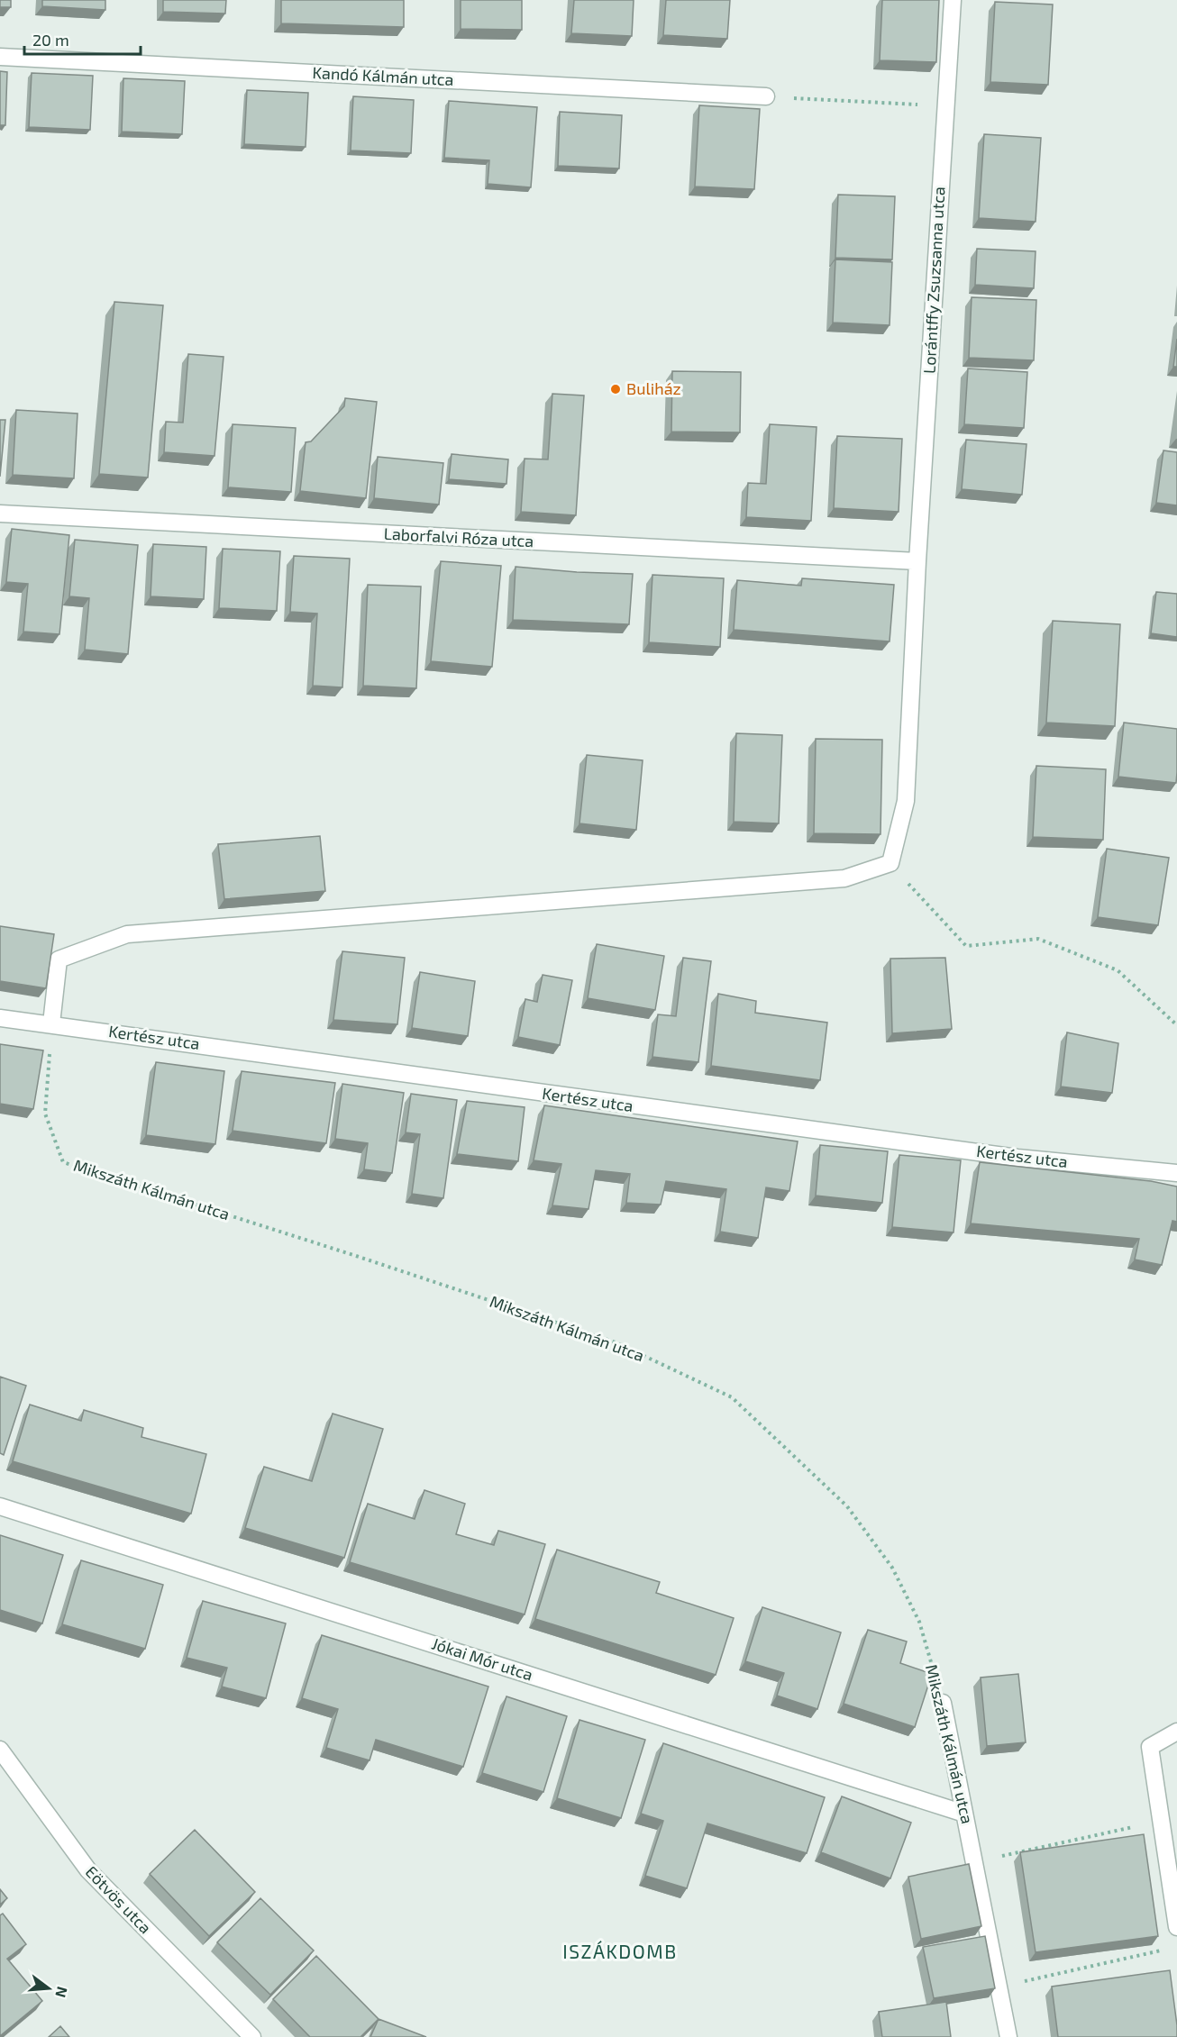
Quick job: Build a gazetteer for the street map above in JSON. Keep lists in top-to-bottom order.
{
  "streets": {
    "street": [
      "Kandó Kálmán utca",
      "Lorántffy Zsuzsanna utca",
      "Laborfalvi Róza utca",
      "Kertész utca",
      "Mikszáth Kálmán utca",
      "Jókai Mór utca",
      "Eötvös utca"
    ]
  },
  "crossings": [
    ["Lorántffy Zsuzsanna utca", "Laborfalvi Róza utca"],
    ["Kertész utca", "Mikszáth Kálmán utca"],
    ["Mikszáth Kálmán utca", "Jókai Mór utca"]
  ],
  "districts": ["ISZÁKDOMB"],
  "places": ["Buliház"],
  "scale_bar": "20 m",
  "north": "right"
}
